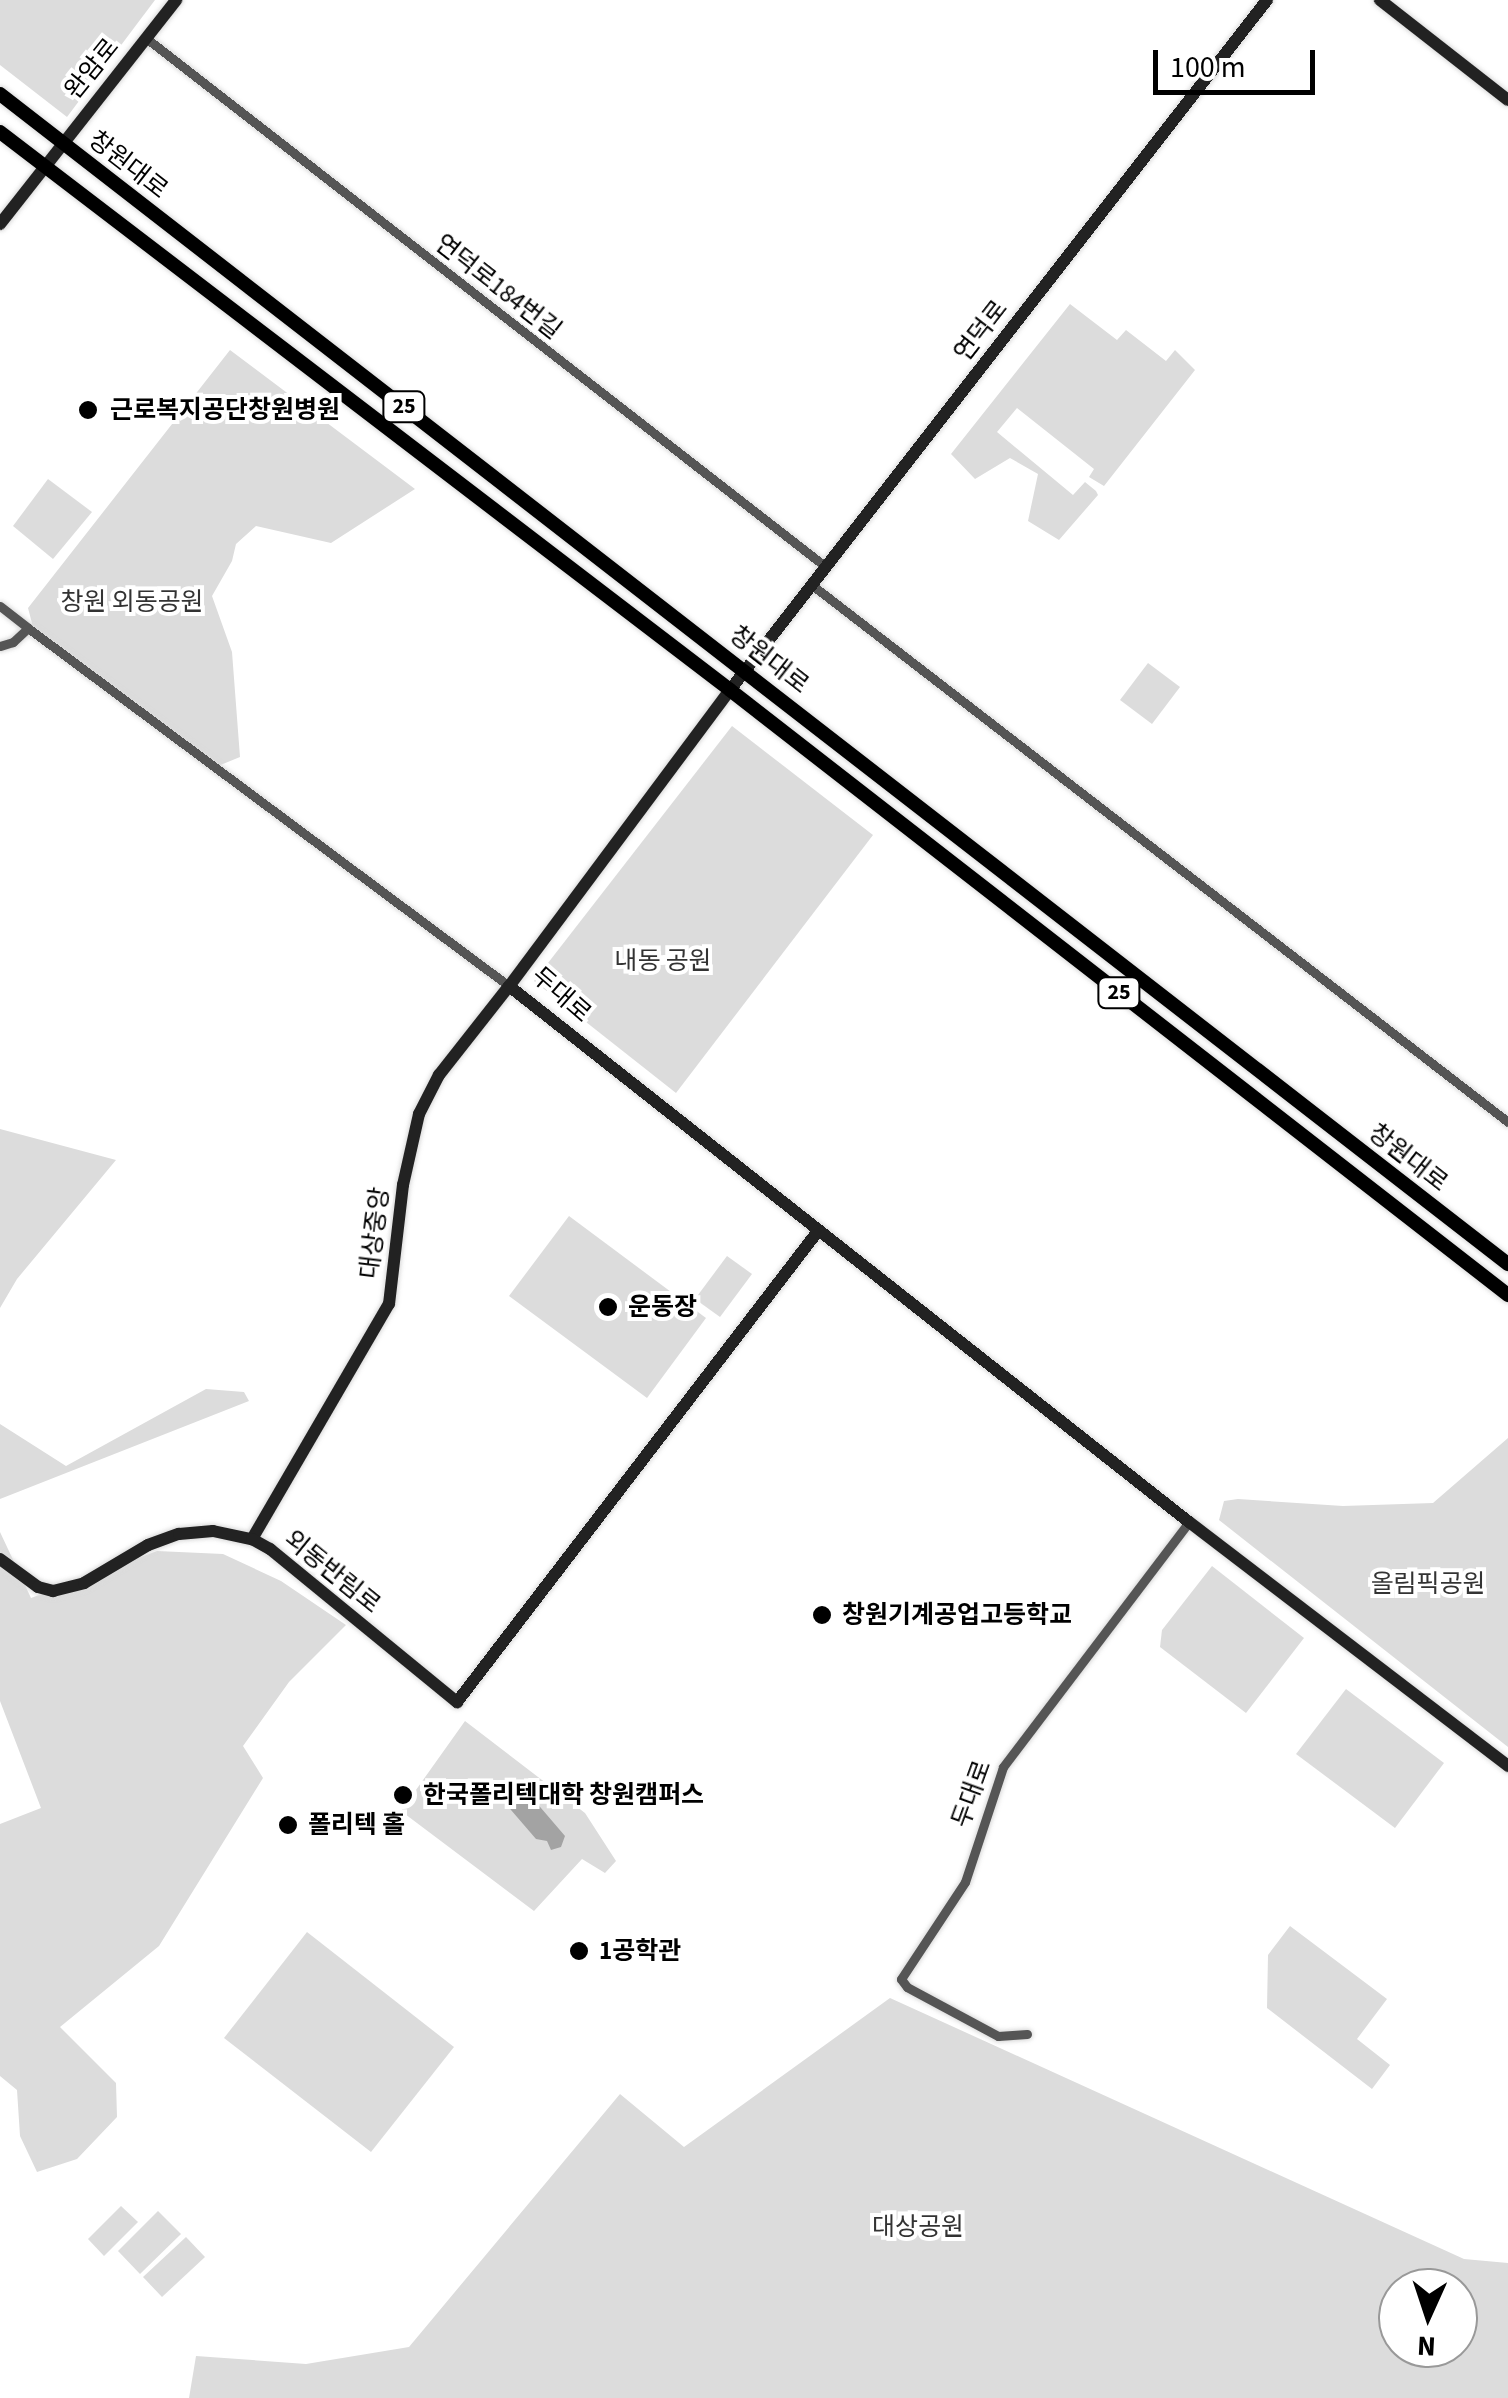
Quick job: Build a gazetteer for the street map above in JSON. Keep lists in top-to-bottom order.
{
  "streets": {
    "main road": ["창원대로", "25"],
    "street": [
      "완암로",
      "연덕로184번길",
      "연덕로",
      "두대로",
      "대상중앙",
      "외동반림로"
    ]
  },
  "crossings": [
    ["완암로", "창원대로"],
    ["완암로", "연덕로184번길"],
    ["창원대로", "연덕로"],
    ["창원대로", "두대로"],
    ["연덕로184번길", "연덕로"],
    ["연덕로", "두대로"],
    ["두대로", "대상중앙"],
    ["두대로", "외동반림로"],
    ["대상중앙", "외동반림로"]
  ],
  "parks": [
    "창원 외동공원",
    "내동 공원",
    "올림픽공원",
    "대상공원"
  ],
  "places": [
    "근로복지공단창원병원",
    "운동장",
    "창원기계공업고등학교",
    "한국폴리텍대학 창원캠퍼스",
    "폴리텍 홀",
    "1공학관"
  ],
  "scale_bar": "100 m",
  "north": "bottom"
}
